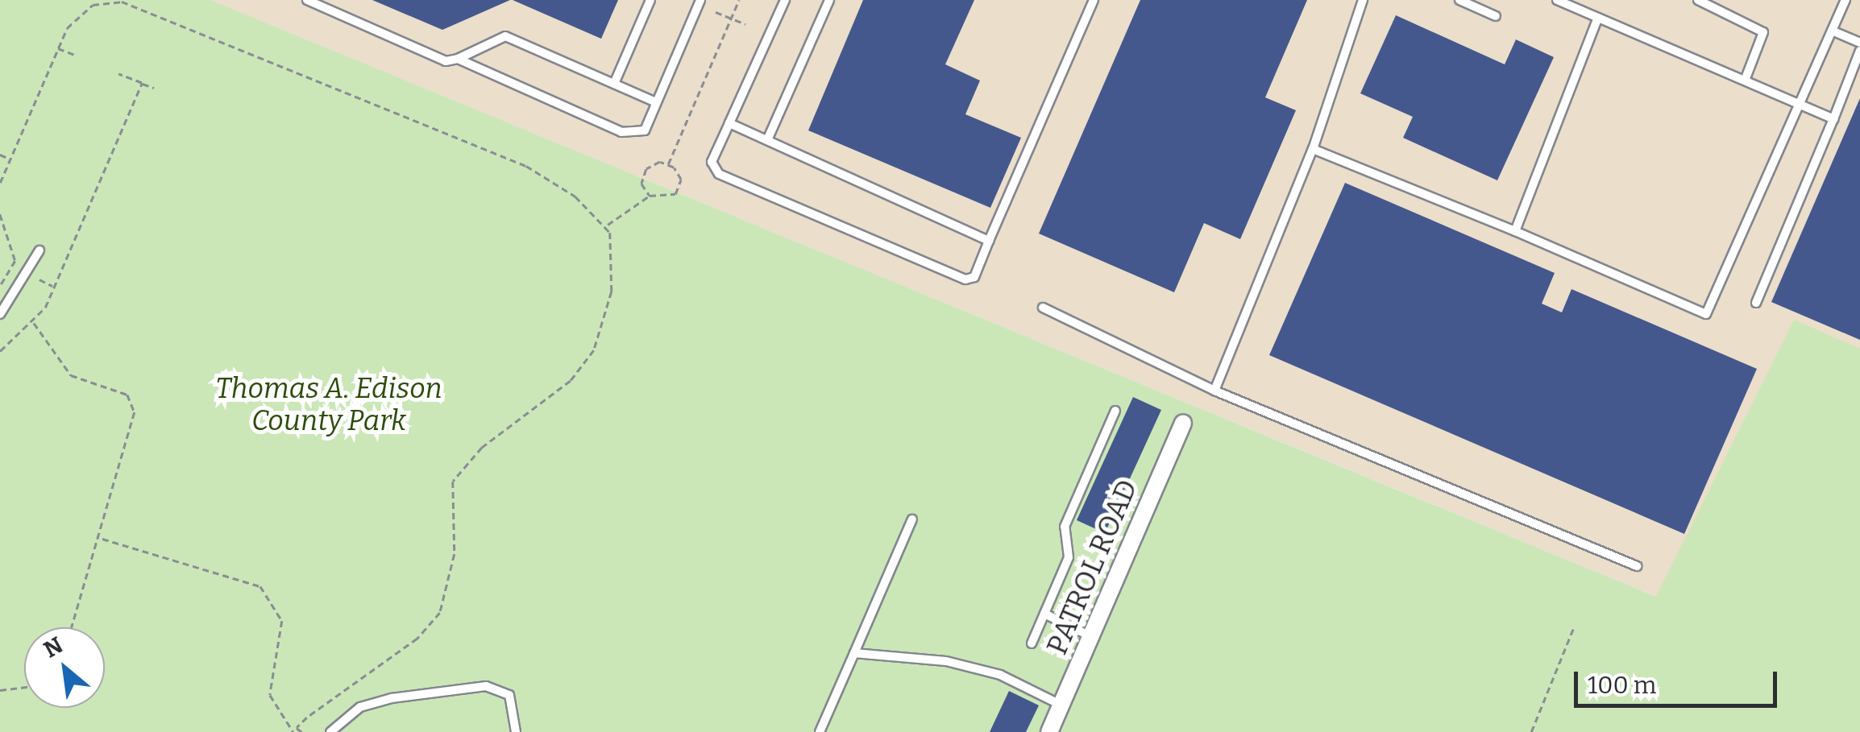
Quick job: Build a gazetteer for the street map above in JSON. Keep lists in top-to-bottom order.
{
  "streets": {
    "street": ["PATROL ROAD"]
  },
  "parks": ["Thomas A. Edison County Park"],
  "scale_bar": "100 m",
  "north": "top left"
}
